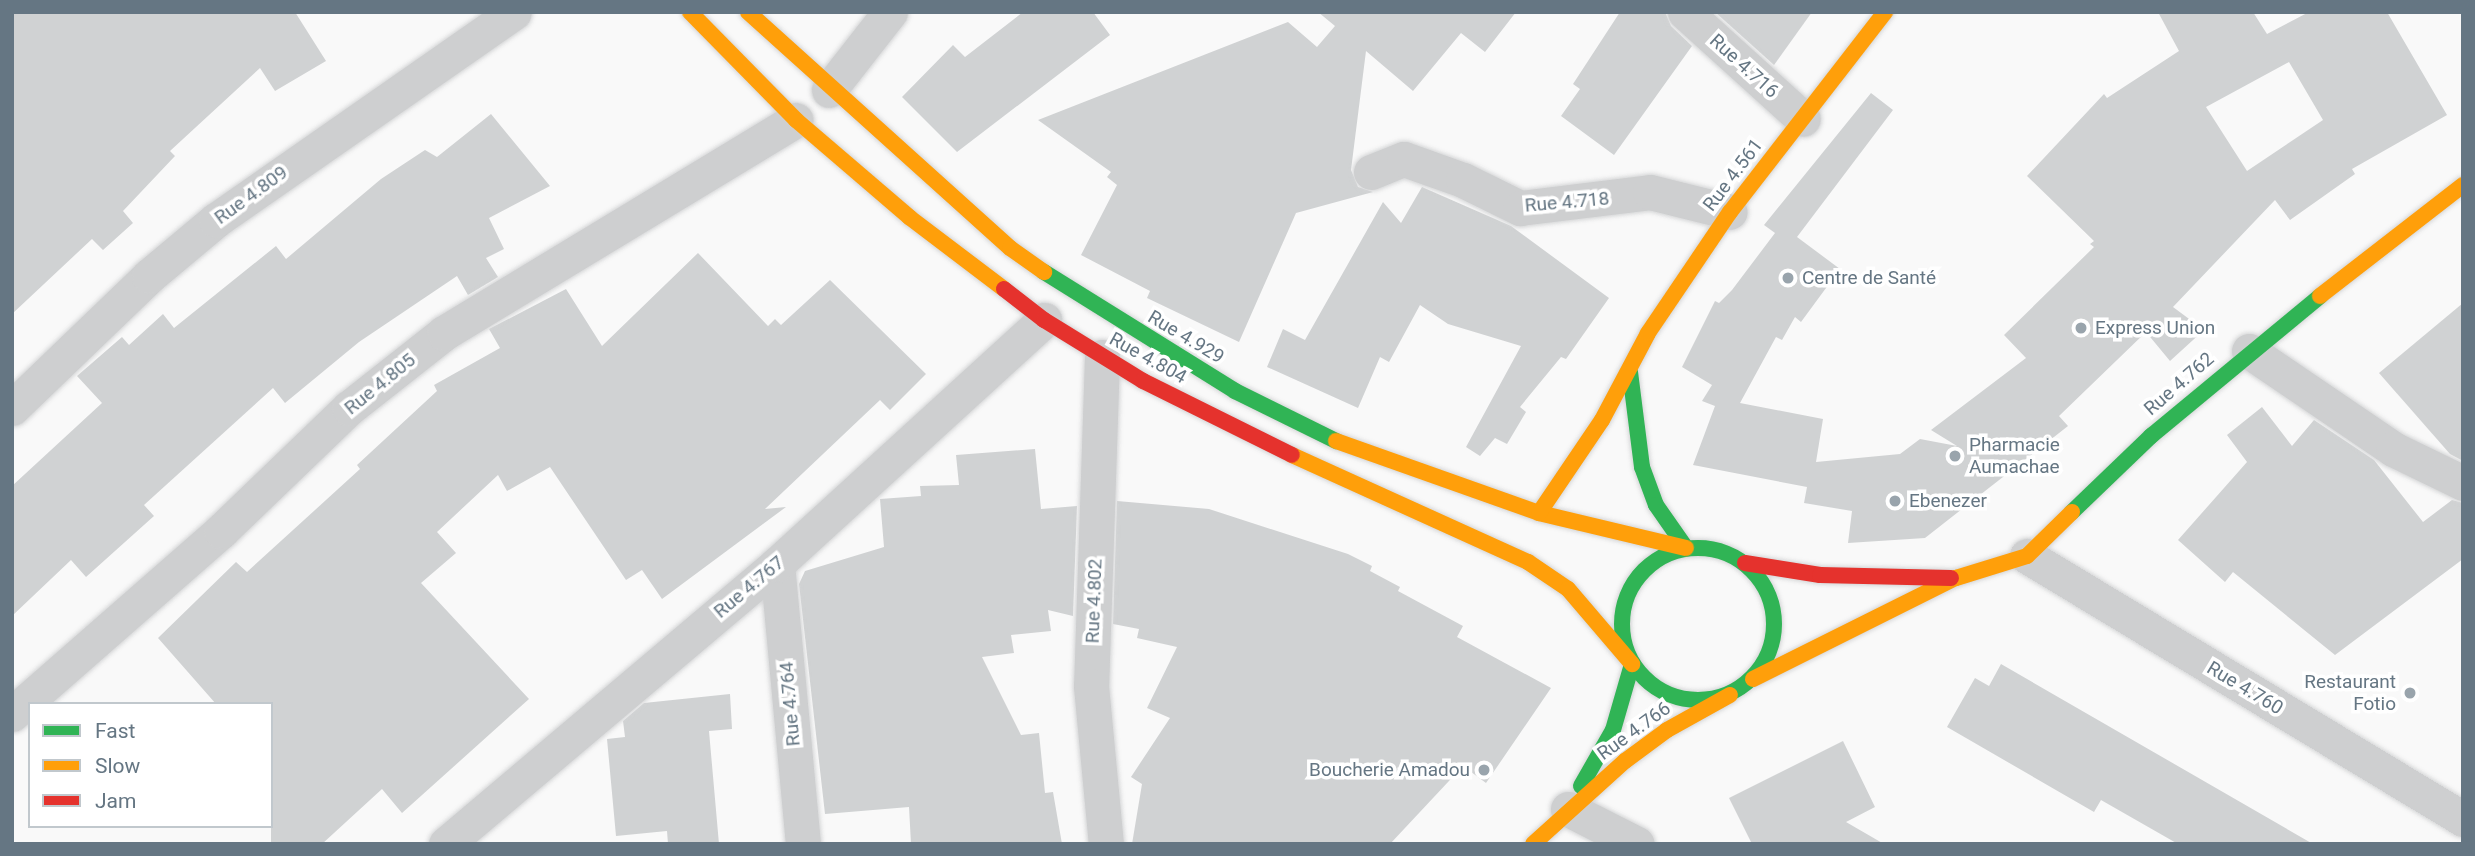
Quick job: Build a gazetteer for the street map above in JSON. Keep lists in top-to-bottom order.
{
  "streets": {
    "main road": [
      "Rue 4.561",
      "Rue 4.929",
      "Rue 4.804",
      "Rue 4.762",
      "Rue 4.766"
    ],
    "street": [
      "Rue 4.716",
      "Rue 4.809",
      "Rue 4.718",
      "Rue 4.805",
      "Rue 4.767",
      "Rue 4.802",
      "Rue 4.760",
      "Rue 4.764"
    ]
  },
  "crossings": [
    ["Rue 4.716", "Rue 4.561"],
    ["Rue 4.561", "Rue 4.718"],
    ["Rue 4.561", "Rue 4.929"],
    ["Rue 4.929", "Rue 4.804"],
    ["Rue 4.929", "Rue 4.766"],
    ["Rue 4.804", "Rue 4.805"],
    ["Rue 4.804", "Rue 4.767"],
    ["Rue 4.804", "Rue 4.802"],
    ["Rue 4.804", "Rue 4.766"],
    ["Rue 4.762", "Rue 4.760"],
    ["Rue 4.767", "Rue 4.764"]
  ],
  "places": [
    "Centre de Santé",
    "Express Union",
    "Pharmacie Aumachae",
    "Ebenezer",
    "Restaurant Fotio",
    "Boucherie Amadou"
  ],
  "legend": ["Fast", "Slow", "Jam"]
}
